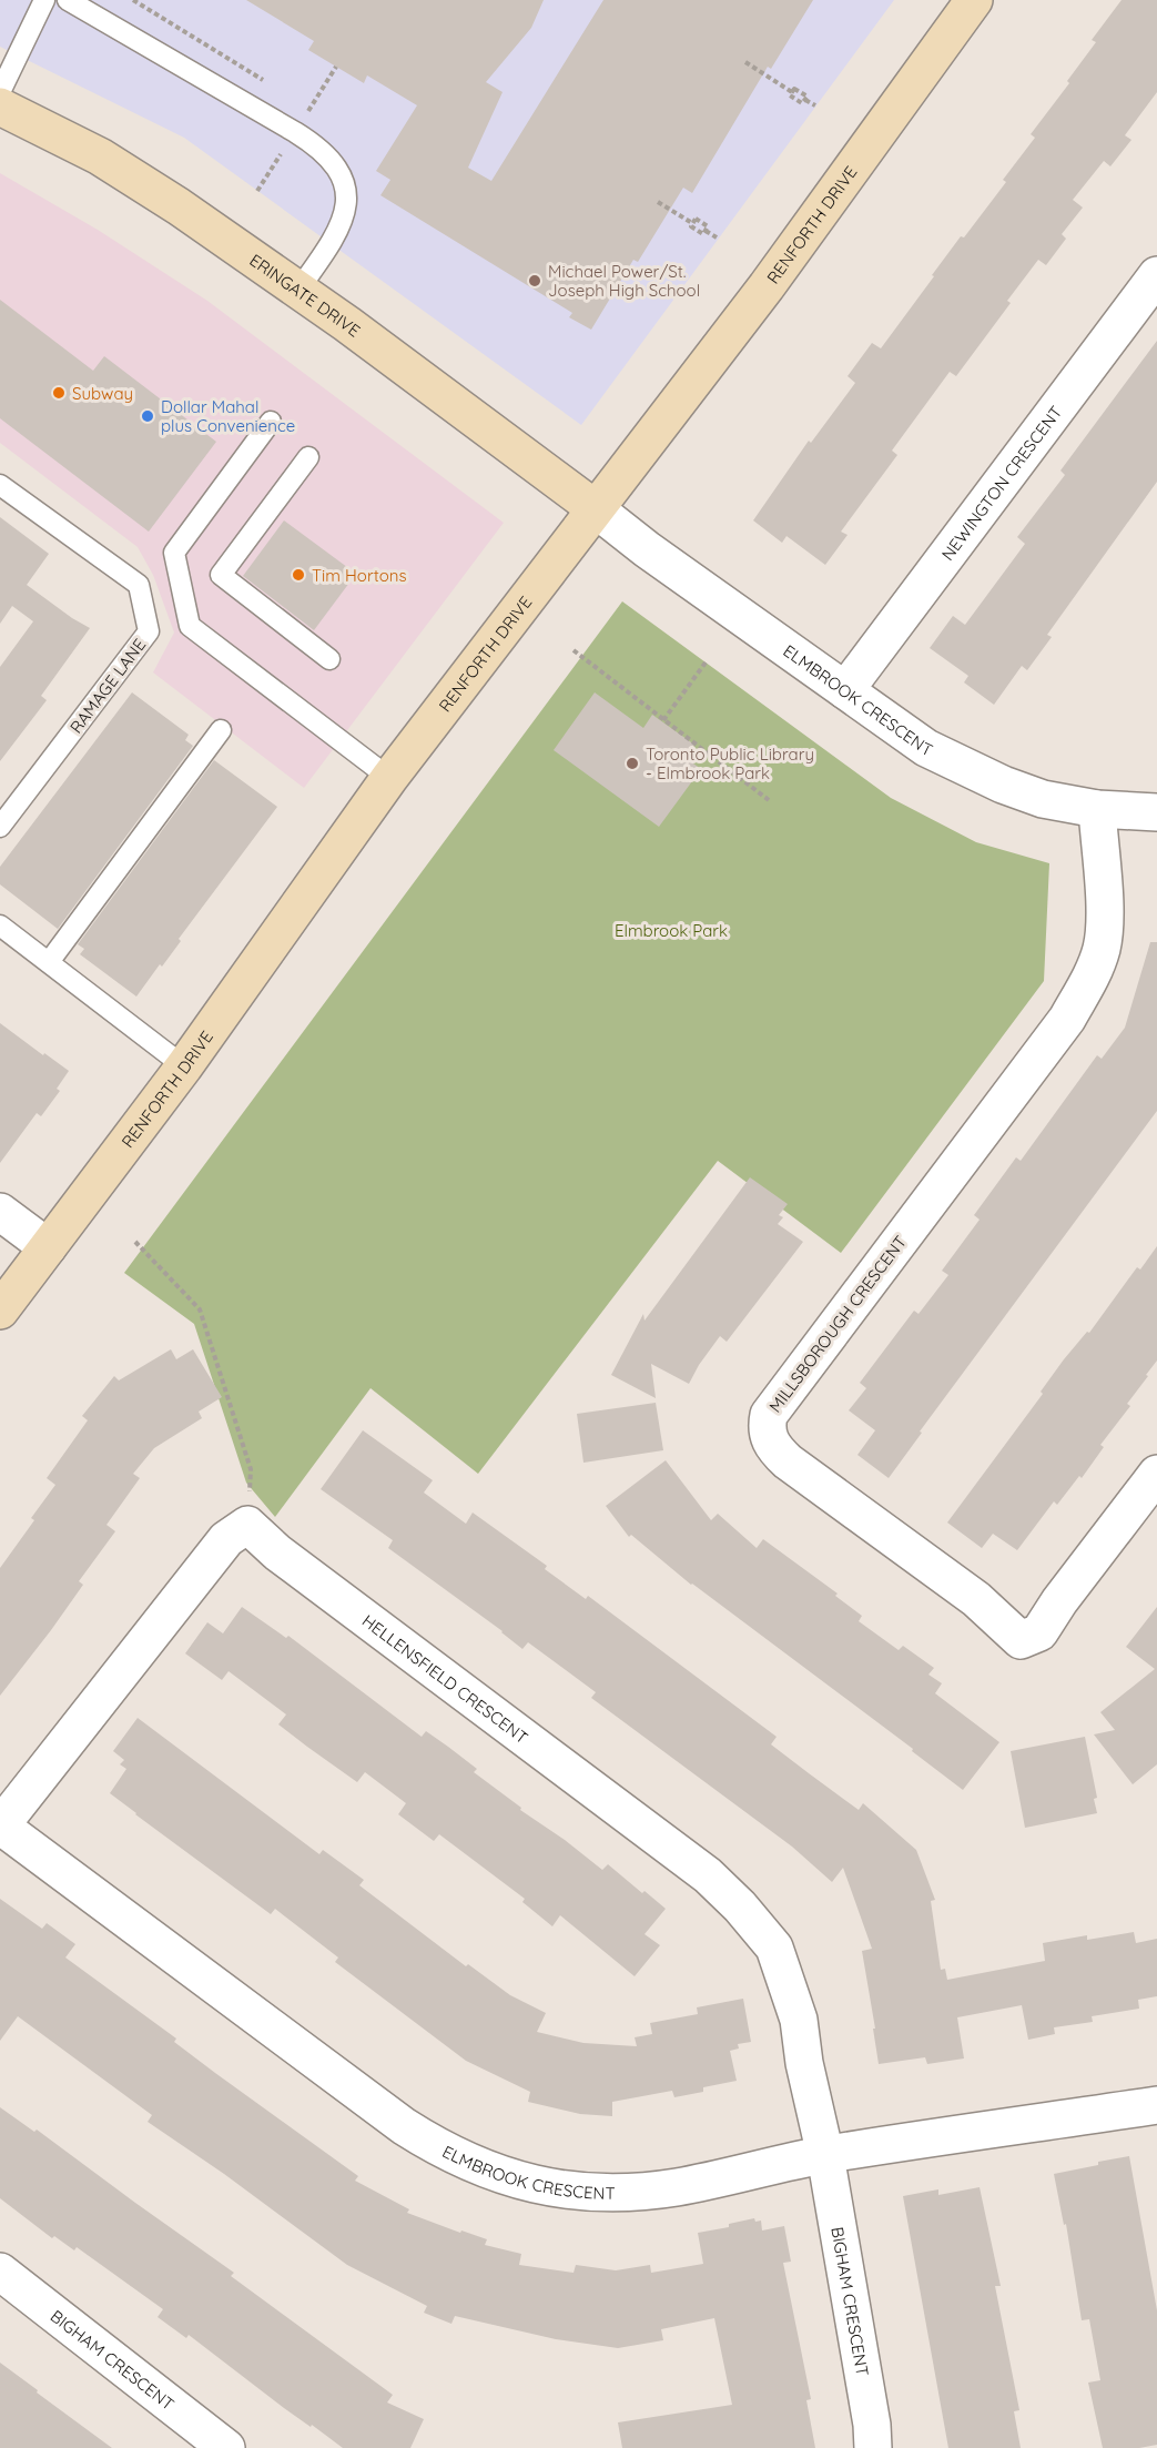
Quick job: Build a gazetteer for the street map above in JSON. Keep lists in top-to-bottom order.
{
  "streets": {
    "main road": ["RENFORTH DRIVE", "ERINGATE DRIVE"],
    "street": [
      "NEWINGTON CRESCENT",
      "ELMBROOK CRESCENT",
      "MILLSBOROUGH CRESCENT",
      "HELLENSFIELD CRESCENT",
      "BIGHAM CRESCENT"
    ],
    "lane": ["RAMAGE LANE"]
  },
  "crossings": [
    ["RENFORTH DRIVE", "ERINGATE DRIVE"],
    ["RENFORTH DRIVE", "ELMBROOK CRESCENT"],
    ["ERINGATE DRIVE", "ELMBROOK CRESCENT"],
    ["NEWINGTON CRESCENT", "ELMBROOK CRESCENT"],
    ["ELMBROOK CRESCENT", "MILLSBOROUGH CRESCENT"],
    ["ELMBROOK CRESCENT", "HELLENSFIELD CRESCENT"],
    ["ELMBROOK CRESCENT", "BIGHAM CRESCENT"],
    ["HELLENSFIELD CRESCENT", "BIGHAM CRESCENT"]
  ],
  "parks": ["Elmbrook Park"],
  "places": [
    "Michael Power/St. Joseph High School",
    "Subway",
    "Dollar Mahal plus Convenience",
    "Tim Hortons",
    "Toronto Public Library - Elmbrook Park"
  ]
}
